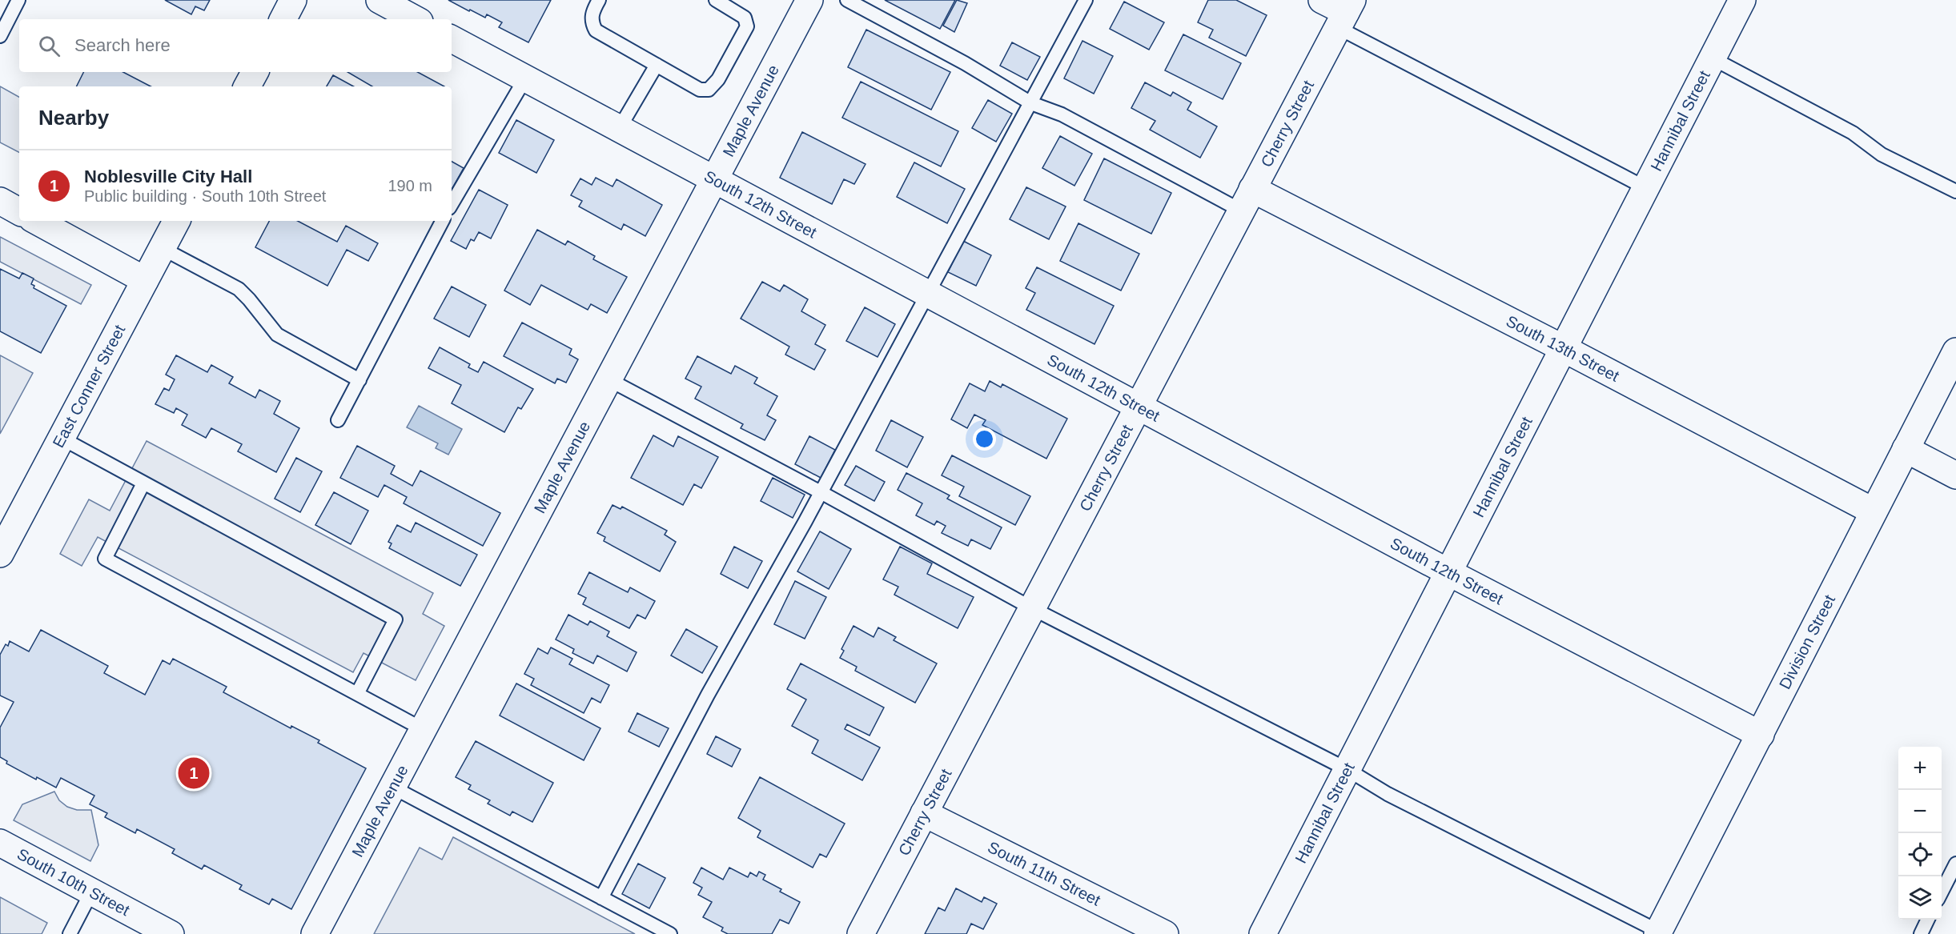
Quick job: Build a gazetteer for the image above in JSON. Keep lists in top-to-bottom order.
{
  "streets": {
    "street": [
      "Maple Avenue",
      "Hannibal Street",
      "Cherry Street",
      "South 12th Street",
      "South 13th Street",
      "East Conner Street",
      "Division Street",
      "South 11th Street",
      "South 10th Street"
    ]
  },
  "crossings": [
    ["Maple Avenue", "South 12th Street"],
    ["Hannibal Street", "South 12th Street"],
    ["Hannibal Street", "South 13th Street"],
    ["Cherry Street", "South 12th Street"],
    ["Cherry Street", "South 13th Street"],
    ["Cherry Street", "South 11th Street"],
    ["South 12th Street", "Division Street"],
    ["South 13th Street", "Division Street"]
  ],
  "page": {
    "search": "Search here",
    "heading": "Nearby",
    "list": [
      {
        "mark": "1",
        "name": "Noblesville City Hall",
        "note": "Public building · South 10th Street",
        "value": "190 m"
      }
    ],
    "map_buttons": ["+", "−"],
    "pins": "1"
  }
}
